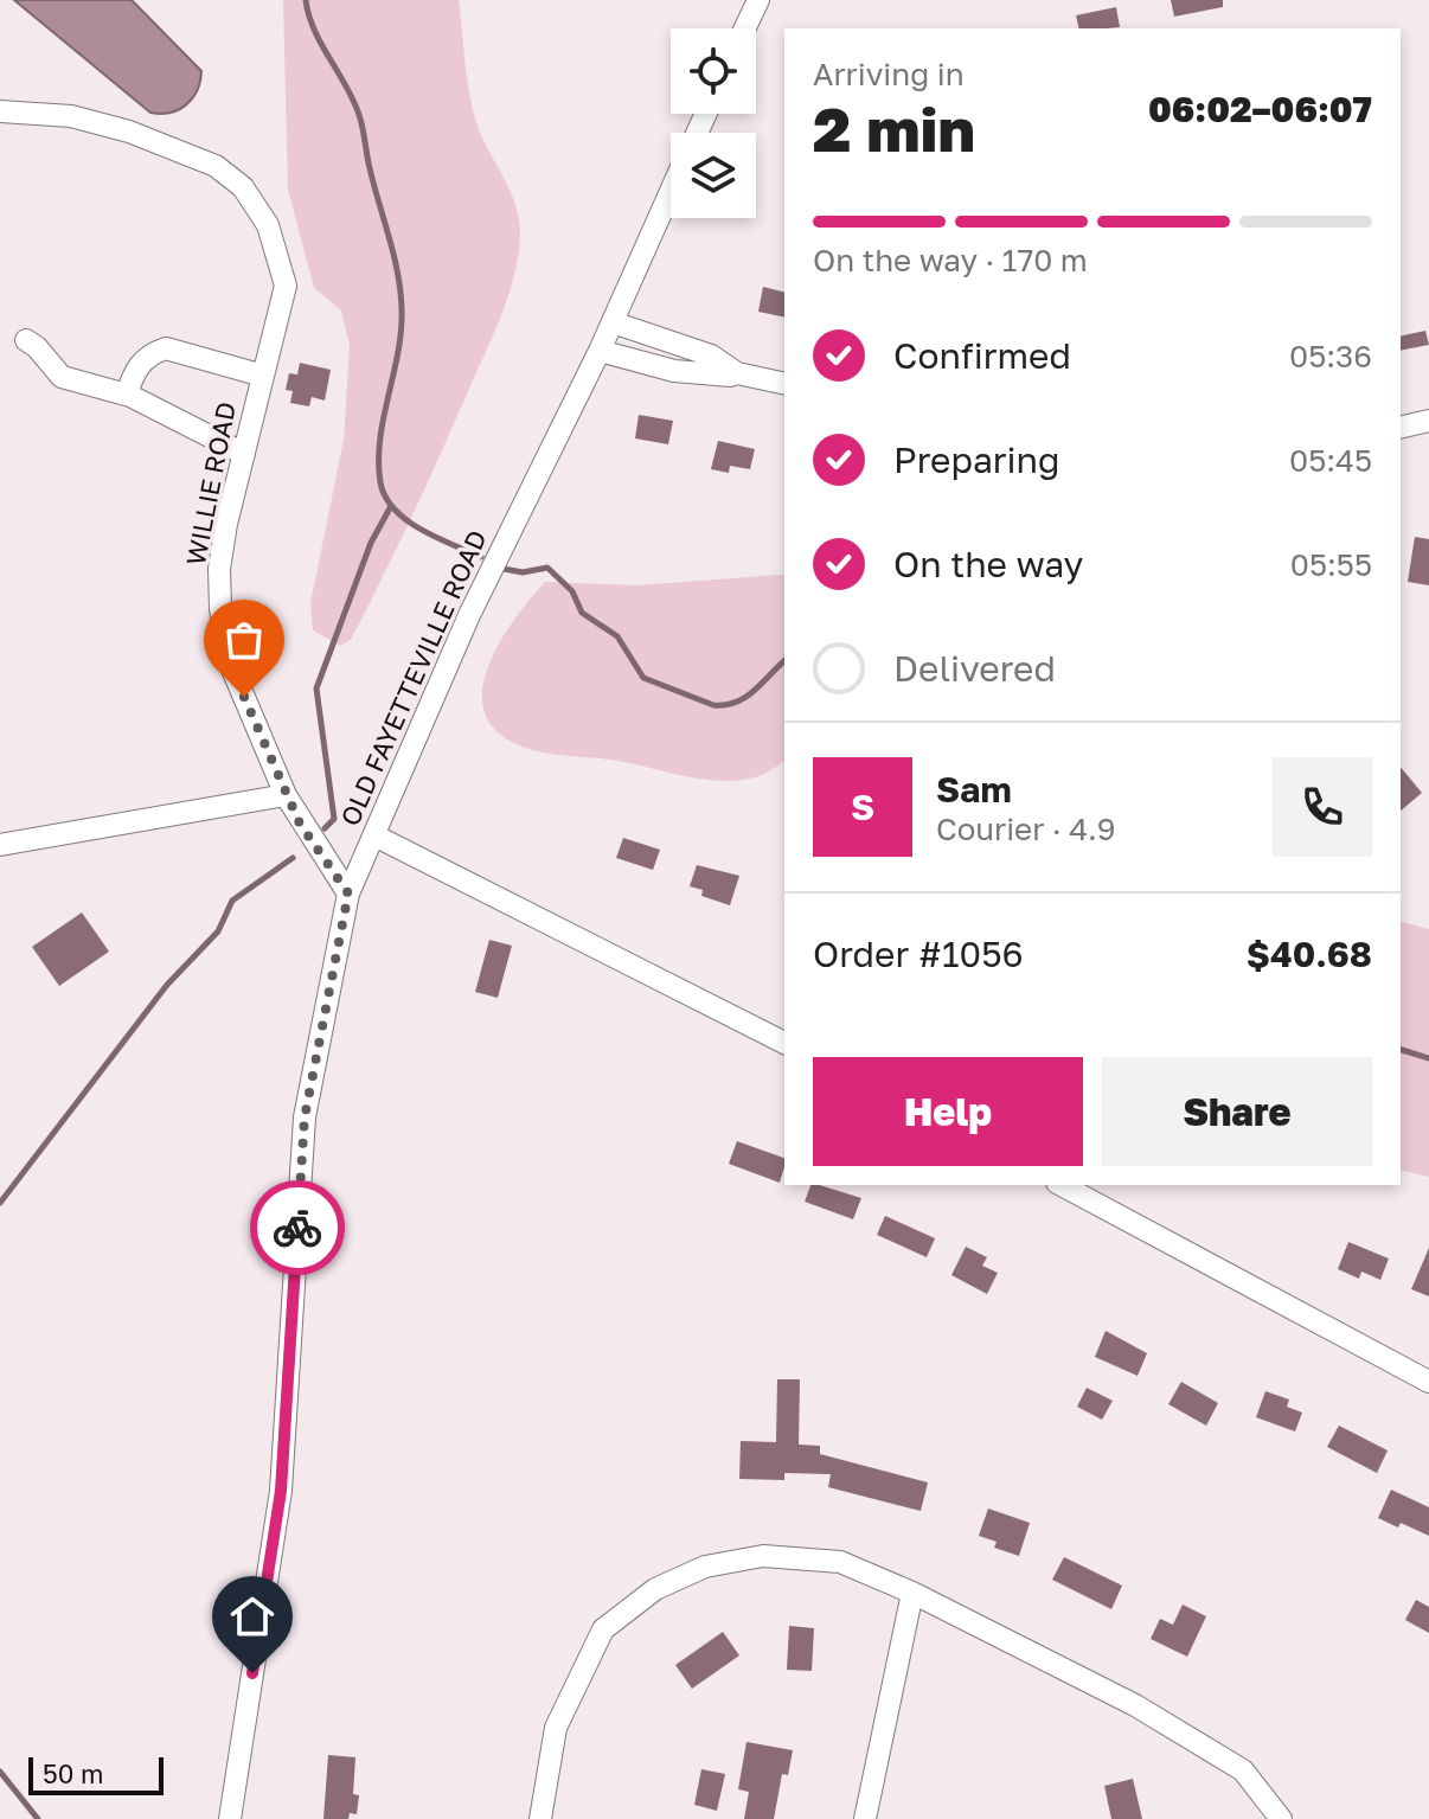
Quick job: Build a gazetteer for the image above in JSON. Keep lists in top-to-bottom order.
{
  "streets": {
    "street": ["WILLIE ROAD", "OLD FAYETTEVILLE ROAD"]
  },
  "crossings": [
    ["WILLIE ROAD", "OLD FAYETTEVILLE ROAD"]
  ],
  "scale_bar": "50 m",
  "page": {
    "heading": ["2 min", "Arriving in", "06:02–06:07"],
    "panel": [
      "Sam",
      "Courier · 4.9",
      "Order #1056",
      "$40.68"
    ],
    "bar": "On the way · 170 m",
    "list": [
      ["Confirmed", "05:36"],
      ["Preparing", "05:45"],
      ["On the way", "05:55"],
      "Delivered"
    ],
    "round": "S",
    "buttons": ["Help", "Share"],
    "scale": "50 m"
  }
}
